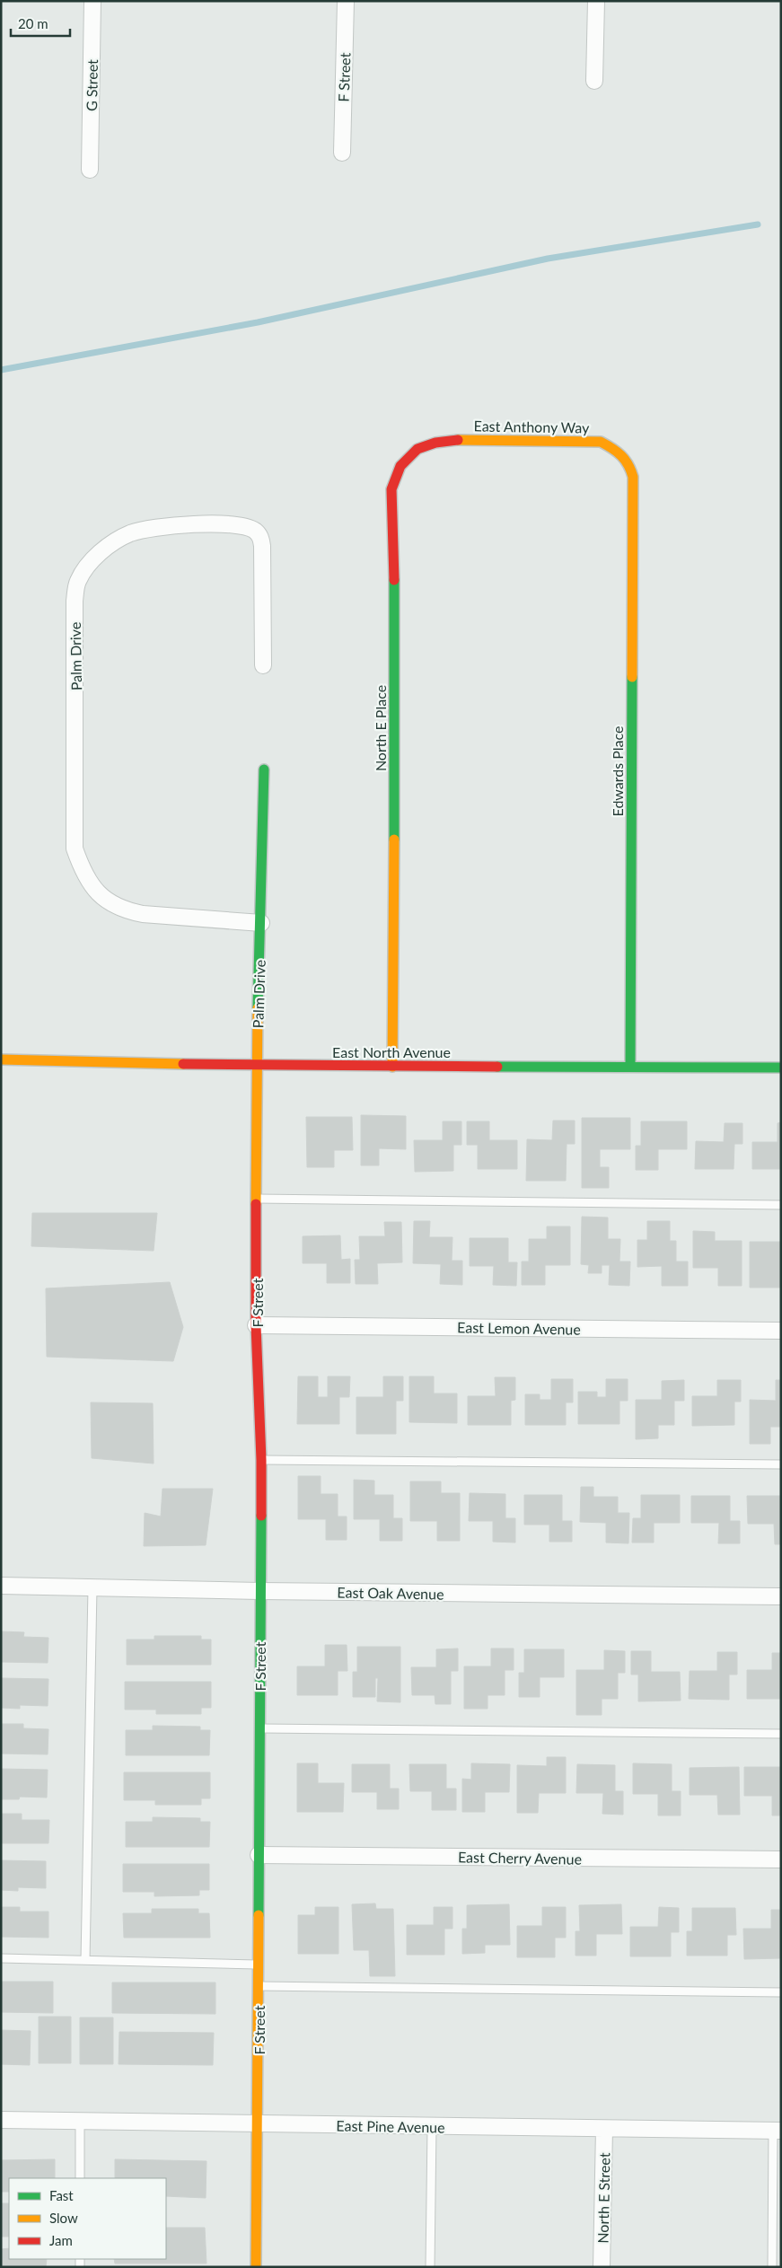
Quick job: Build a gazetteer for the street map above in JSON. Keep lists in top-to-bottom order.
{
  "streets": {
    "street": [
      "F Street",
      "G Street",
      "East Anthony Way",
      "Palm Drive",
      "North E Place",
      "Edwards Place",
      "East North Avenue",
      "East Lemon Avenue",
      "East Oak Avenue",
      "East Cherry Avenue",
      "East Pine Avenue",
      "North E Street"
    ]
  },
  "crossings": [
    ["F Street", "Palm Drive"],
    ["F Street", "East North Avenue"],
    ["F Street", "East Lemon Avenue"],
    ["F Street", "East Oak Avenue"],
    ["F Street", "East Cherry Avenue"],
    ["F Street", "East Pine Avenue"],
    ["East Anthony Way", "North E Place"],
    ["East Anthony Way", "Edwards Place"],
    ["Palm Drive", "East North Avenue"],
    ["North E Place", "East North Avenue"],
    ["Edwards Place", "East North Avenue"],
    ["East Pine Avenue", "North E Street"]
  ],
  "legend": ["Fast", "Slow", "Jam"],
  "scale_bar": "20 m"
}
